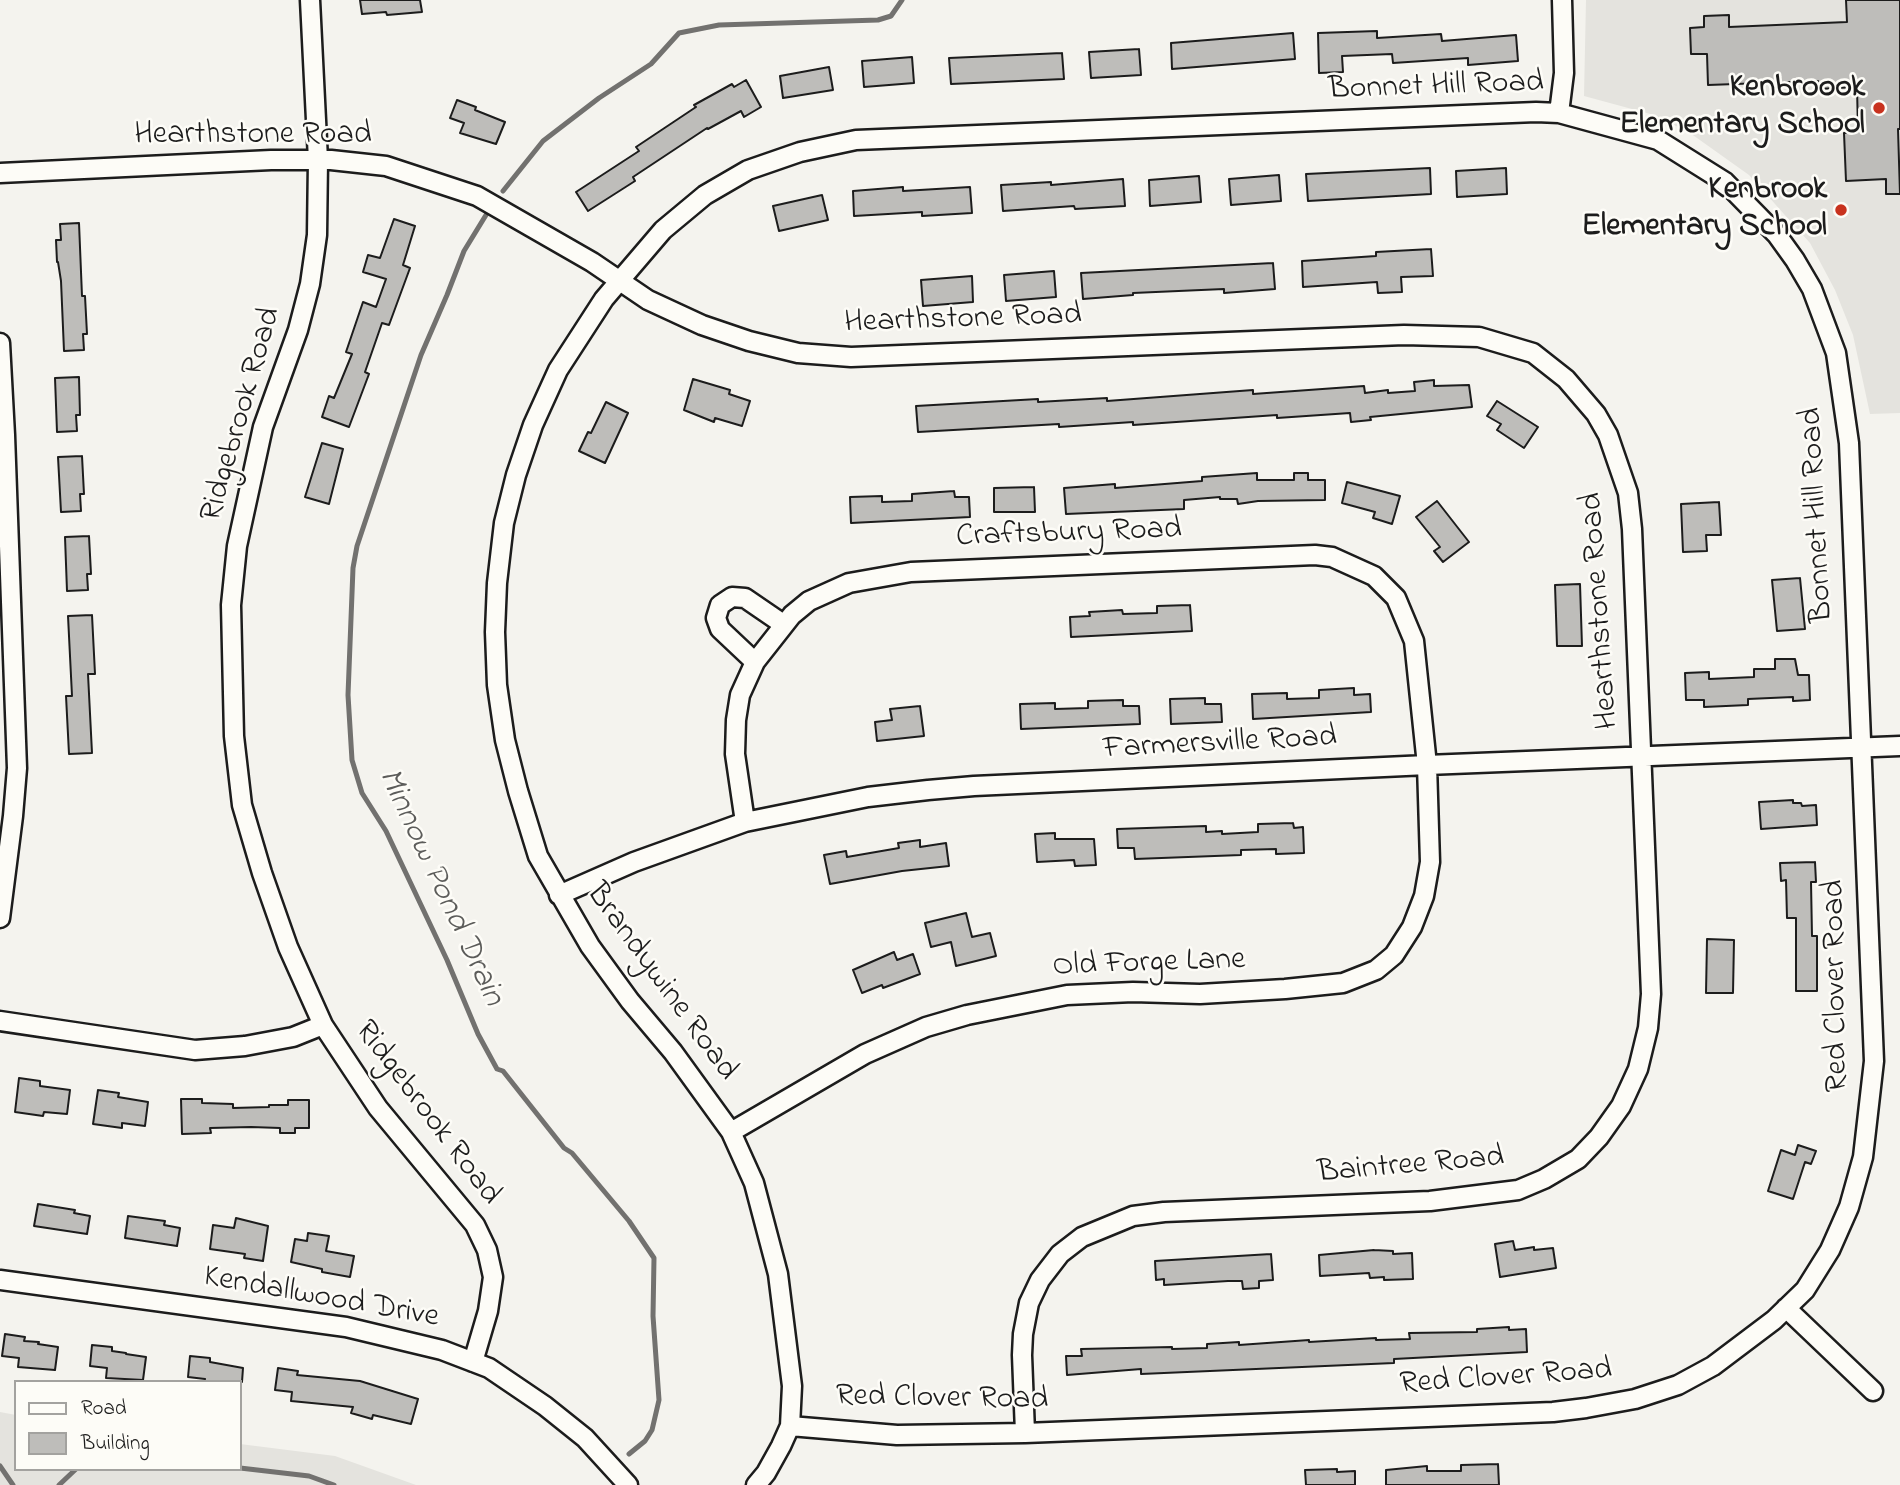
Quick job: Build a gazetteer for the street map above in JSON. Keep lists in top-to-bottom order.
{
  "streets": {
    "street": [
      "Bonnet Hill Road",
      "Hearthstone Road",
      "Ridgebrook Road",
      "Craftsbury Road",
      "Farmersville Road",
      "Old Forge Lane",
      "Brandywine Road",
      "Red Clover Road",
      "Baintree Road",
      "Kendallwood Drive"
    ]
  },
  "crossings": [
    ["Bonnet Hill Road", "Hearthstone Road"],
    ["Bonnet Hill Road", "Farmersville Road"],
    ["Bonnet Hill Road", "Brandywine Road"],
    ["Bonnet Hill Road", "Red Clover Road"],
    ["Hearthstone Road", "Ridgebrook Road"],
    ["Hearthstone Road", "Farmersville Road"],
    ["Hearthstone Road", "Brandywine Road"],
    ["Hearthstone Road", "Baintree Road"],
    ["Ridgebrook Road", "Kendallwood Drive"],
    ["Craftsbury Road", "Farmersville Road"],
    ["Craftsbury Road", "Old Forge Lane"],
    ["Farmersville Road", "Old Forge Lane"],
    ["Farmersville Road", "Brandywine Road"],
    ["Farmersville Road", "Red Clover Road"],
    ["Farmersville Road", "Baintree Road"],
    ["Old Forge Lane", "Brandywine Road"],
    ["Brandywine Road", "Red Clover Road"],
    ["Red Clover Road", "Baintree Road"]
  ],
  "water": ["Minnow Pond Drain"],
  "places": ["Kenbroook Elementary School", "Kenbrook Elementary School"],
  "legend": ["Road", "Building"]
}
